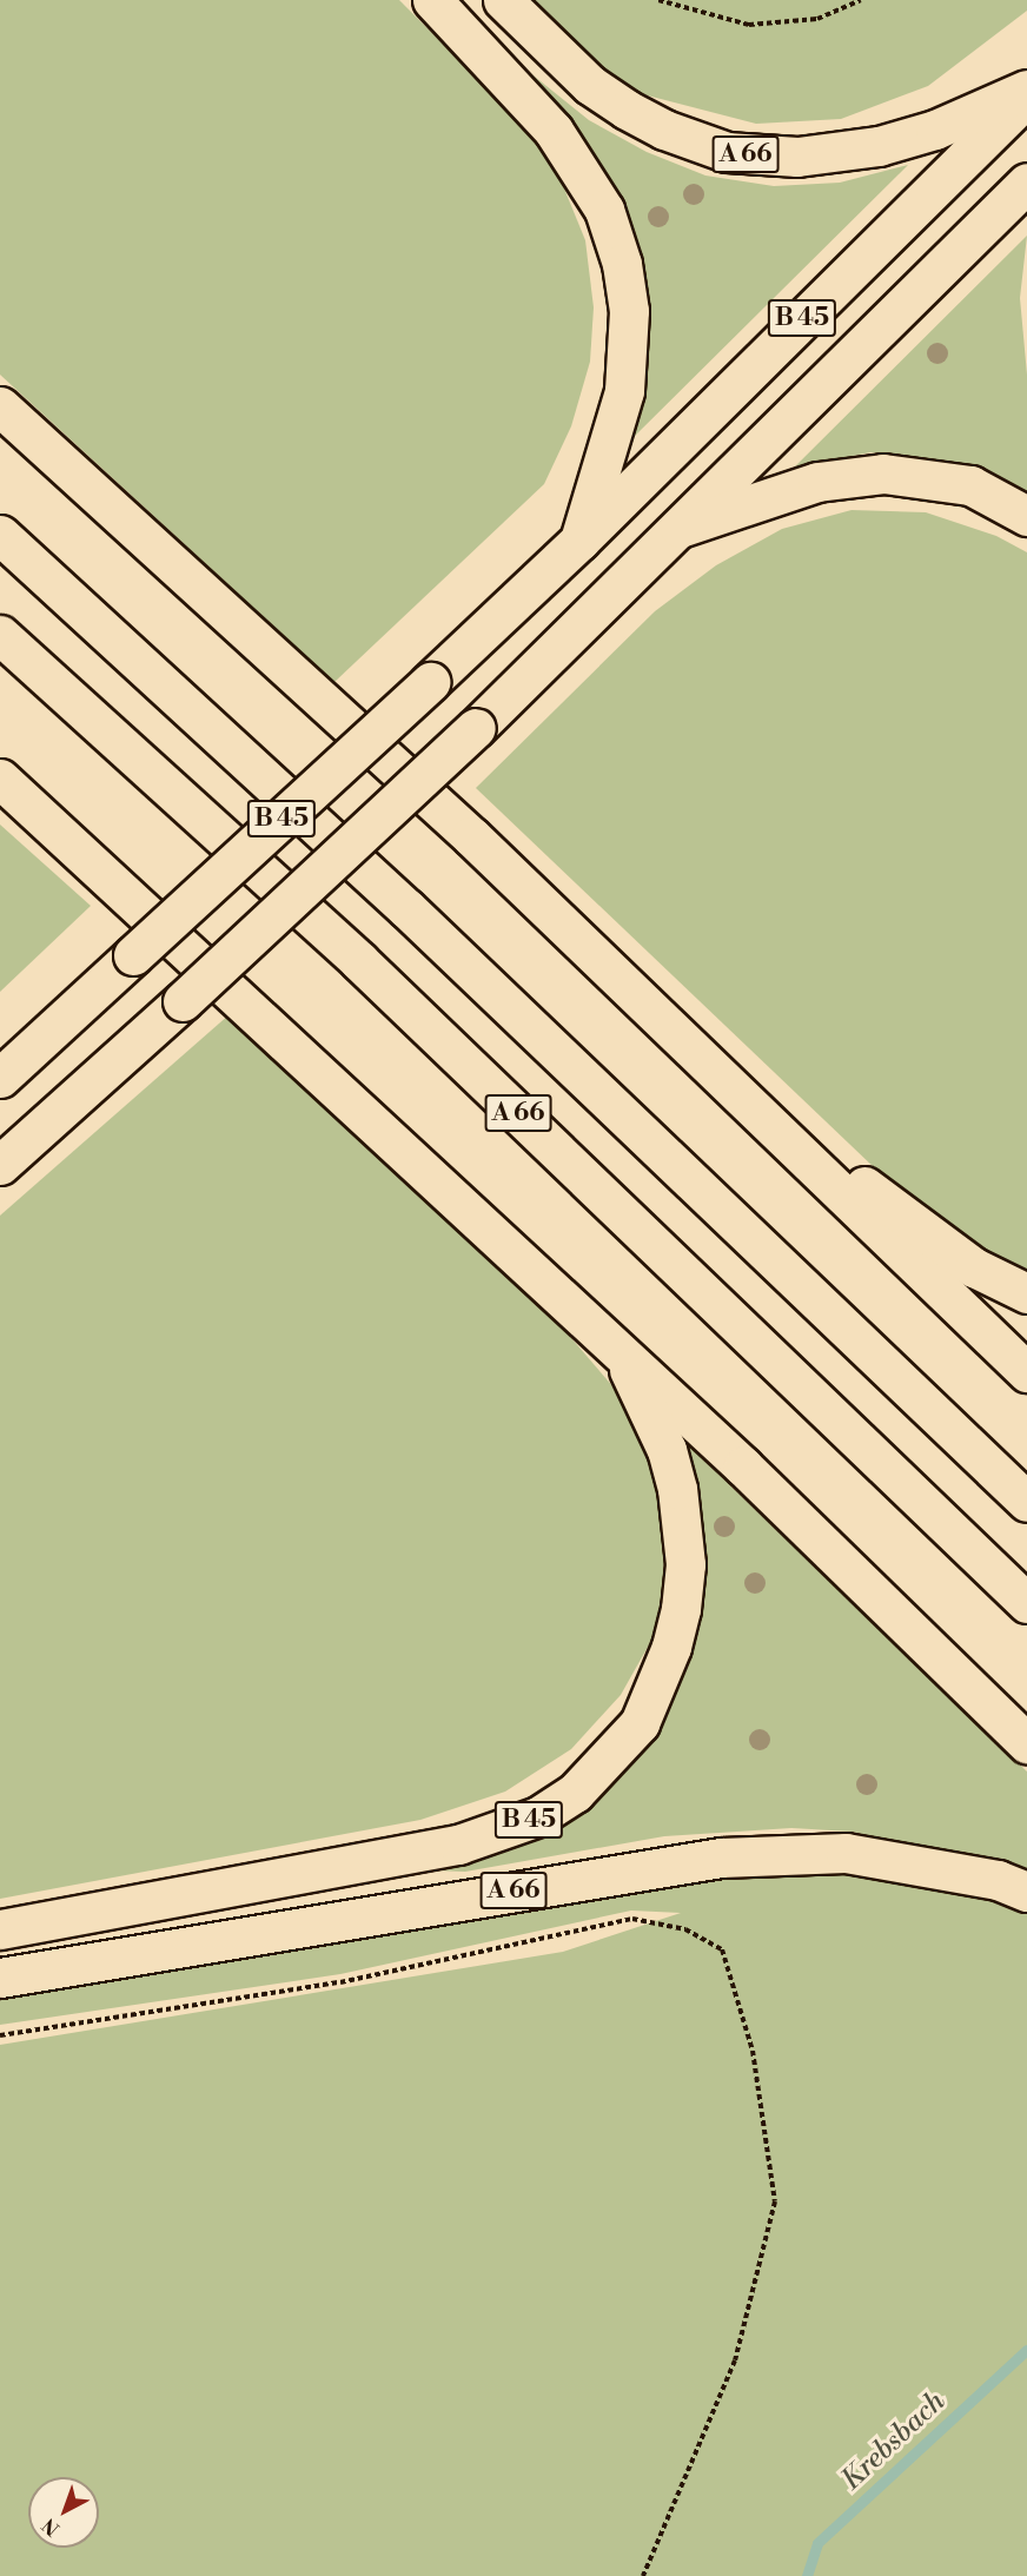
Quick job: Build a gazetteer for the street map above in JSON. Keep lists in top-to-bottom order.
{
  "streets": {
    "highway": ["A 66", "B 45"]
  },
  "water": ["Krebsbach"],
  "north": "bottom left"
}
